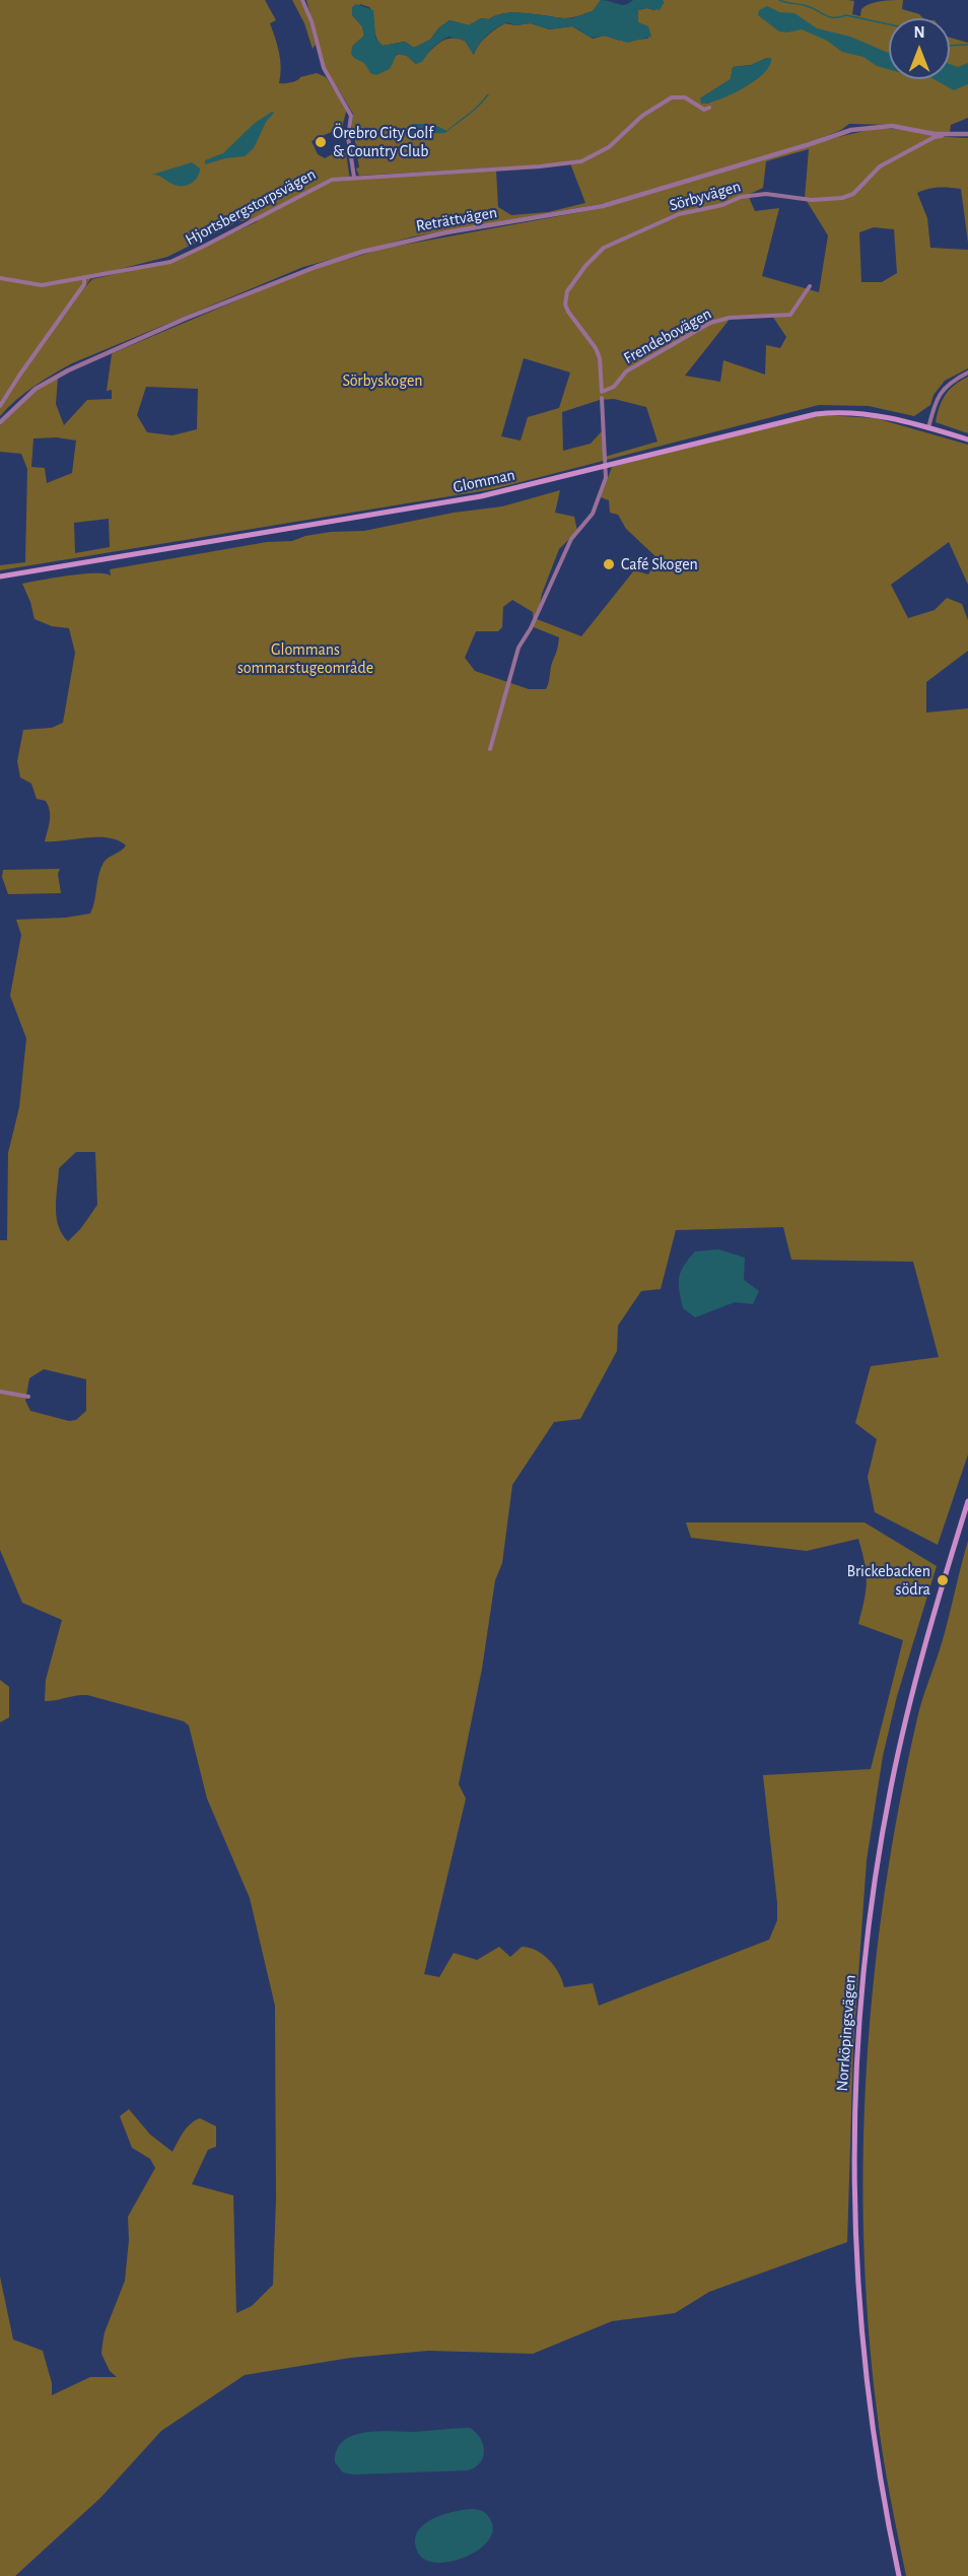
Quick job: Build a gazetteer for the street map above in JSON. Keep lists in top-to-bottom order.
{
  "streets": {
    "main road": ["Glomman", "Norrköpingsvägen"],
    "street": [
      "Sörbyvägen",
      "Hjortsbergstorpsvägen",
      "Reträttvägen",
      "Frendebovägen"
    ]
  },
  "crossings": [
    ["Sörbyvägen", "Reträttvägen"],
    ["Sörbyvägen", "Frendebovägen"],
    ["Sörbyvägen", "Glomman"]
  ],
  "parks": ["Sörbyskogen", "Glommans sommarstugeområde"],
  "places": ["Örebro City Golf & Country Club", "Café Skogen", "Brickebacken södra"],
  "north": "top"
}
